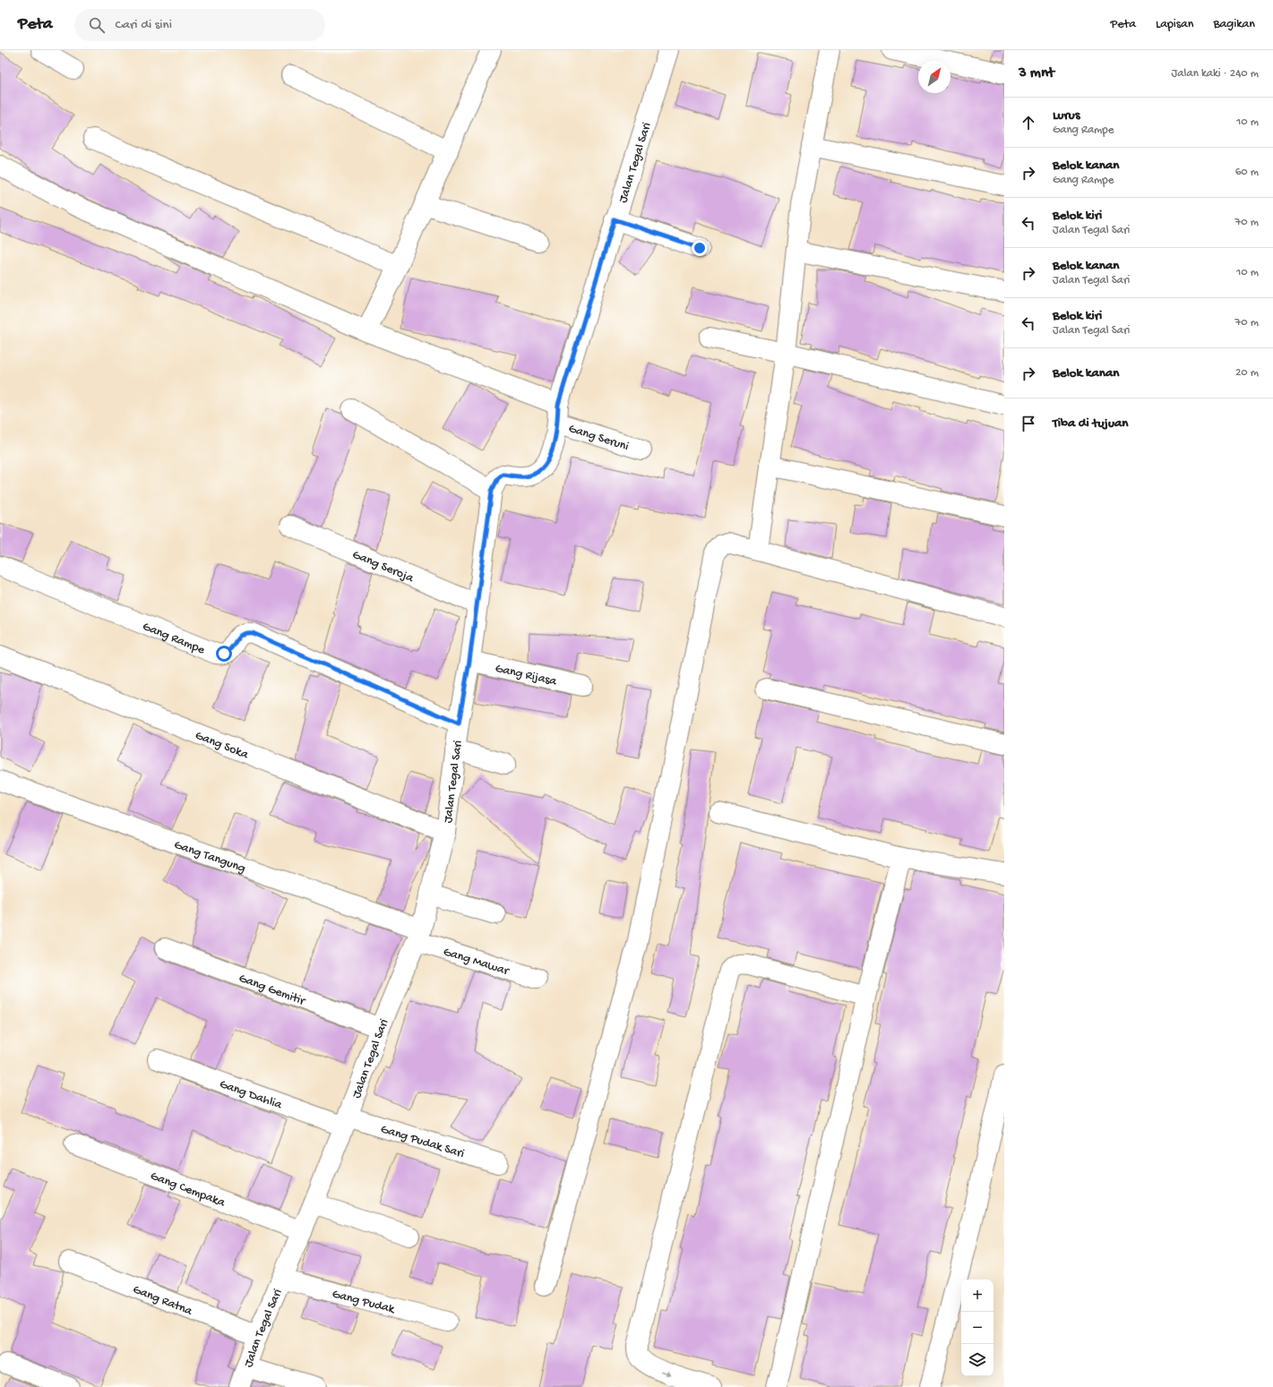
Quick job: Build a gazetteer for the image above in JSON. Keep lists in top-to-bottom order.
{
  "streets": {
    "street": [
      "Jalan Tegal Sari",
      "Gang Seruni",
      "Gang Seroja",
      "Gang Rampe",
      "Gang Rijasa",
      "Gang Soka",
      "Gang Tangung",
      "Gang Mawar",
      "Gang Gemitir",
      "Gang Dahlia",
      "Gang Pudak Sari",
      "Gang Cempaka",
      "Gang Ratna",
      "Gang Pudak"
    ]
  },
  "crossings": [
    ["Jalan Tegal Sari", "Gang Seruni"],
    ["Jalan Tegal Sari", "Gang Seroja"],
    ["Jalan Tegal Sari", "Gang Rampe"],
    ["Jalan Tegal Sari", "Gang Rijasa"],
    ["Jalan Tegal Sari", "Gang Soka"],
    ["Jalan Tegal Sari", "Gang Tangung"],
    ["Jalan Tegal Sari", "Gang Mawar"],
    ["Jalan Tegal Sari", "Gang Gemitir"],
    ["Jalan Tegal Sari", "Gang Dahlia"],
    ["Jalan Tegal Sari", "Gang Pudak Sari"],
    ["Jalan Tegal Sari", "Gang Cempaka"],
    ["Jalan Tegal Sari", "Gang Ratna"],
    ["Jalan Tegal Sari", "Gang Pudak"],
    ["Gang Tangung", "Gang Mawar"],
    ["Gang Dahlia", "Gang Pudak Sari"]
  ],
  "north": "top right",
  "page": {
    "header": "Peta",
    "search": "Cari di sini",
    "nav": ["Peta", "Lapisan", "Bagikan"],
    "heading": ["3 mnt", "Jalan kaki · 240 m"],
    "list": [
      ["Lurus", "Gang Rampe", "10 m"],
      ["Belok kanan", "Gang Rampe", "60 m"],
      ["Belok kiri", "Jalan Tegal Sari", "70 m"],
      ["Belok kanan", "Jalan Tegal Sari", "10 m"],
      ["Belok kiri", "Jalan Tegal Sari", "70 m"],
      ["Belok kanan", "20 m"],
      "Tiba di tujuan"
    ],
    "map_buttons": ["+", "−"]
  }
}
